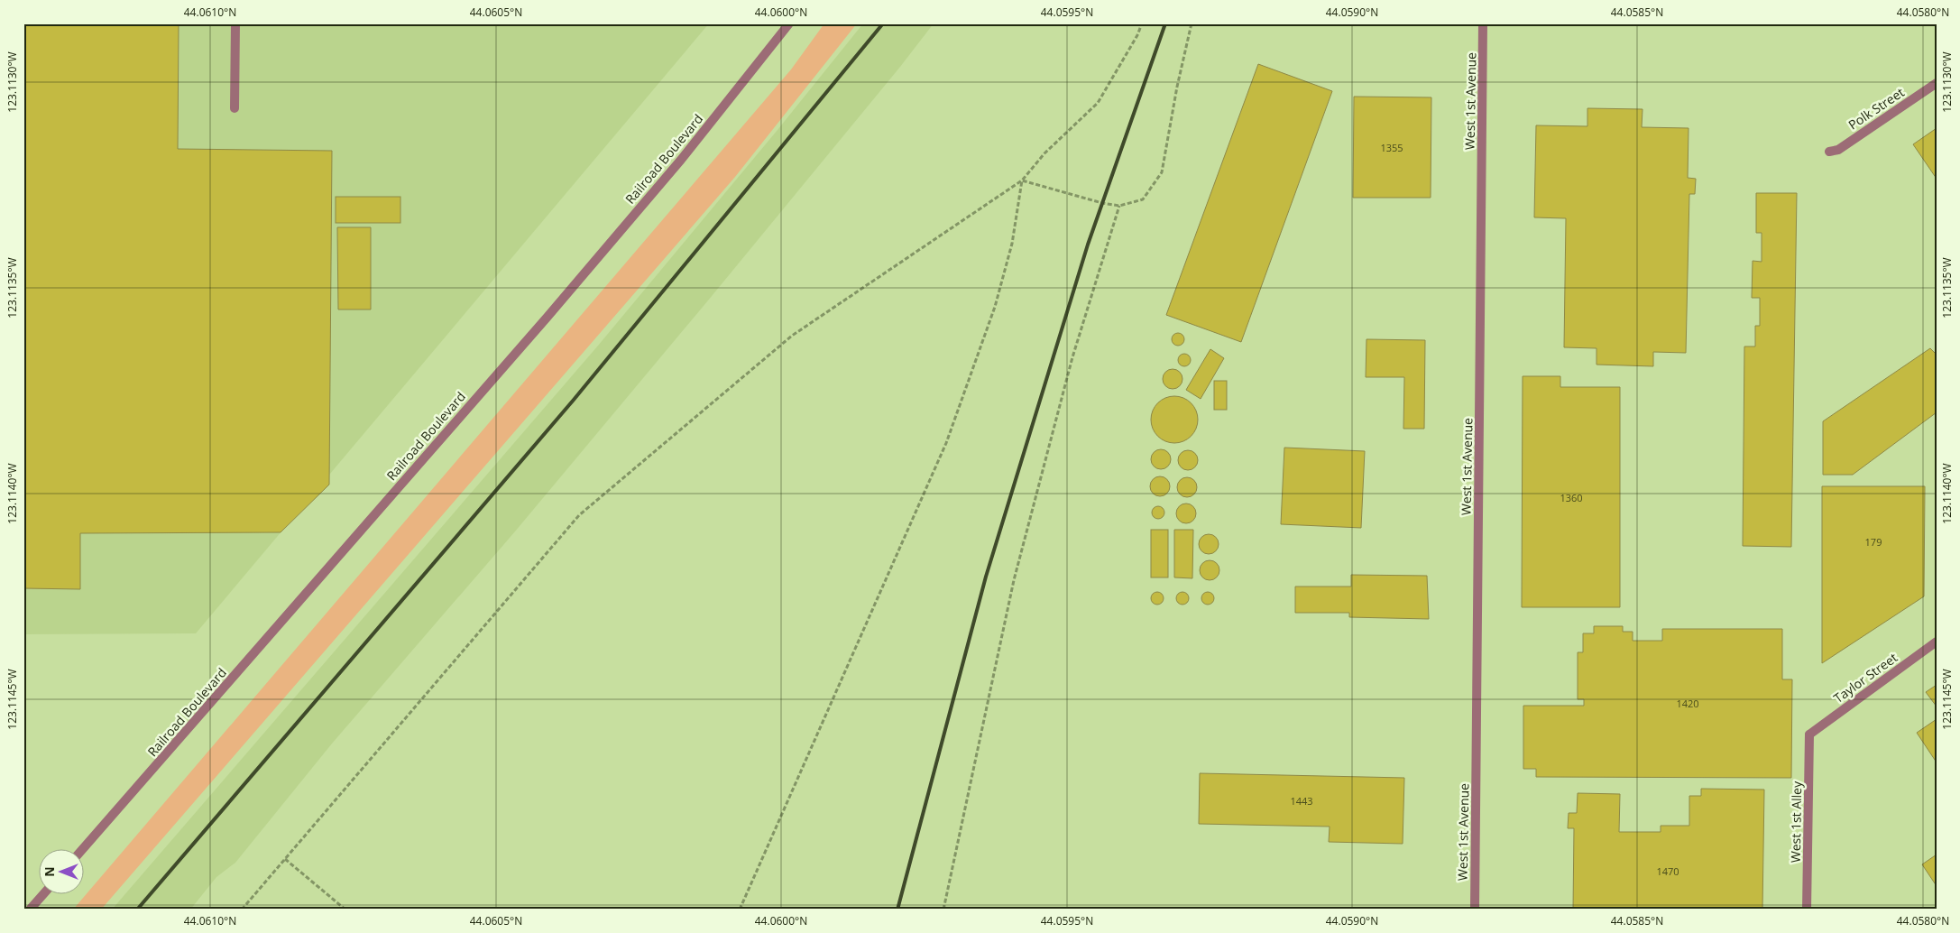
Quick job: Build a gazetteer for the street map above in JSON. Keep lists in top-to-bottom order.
{
  "streets": {
    "street": [
      "West 1st Avenue",
      "Polk Street",
      "Railroad Boulevard",
      "Taylor Street",
      "West 1st Alley"
    ]
  },
  "crossings": [
    ["Taylor Street", "West 1st Alley"]
  ],
  "house_numbers": [
    "1355",
    "1360",
    "179",
    "1420",
    "1443",
    "1470"
  ],
  "north": "left",
  "coordinates": [
    "44.0610°N",
    "44.0605°N",
    "44.0600°N",
    "44.0595°N",
    "44.0590°N",
    "44.0585°N",
    "44.0580°N",
    "123.1130°W",
    "123.1135°W",
    "123.1140°W",
    "123.1145°W"
  ]
}
